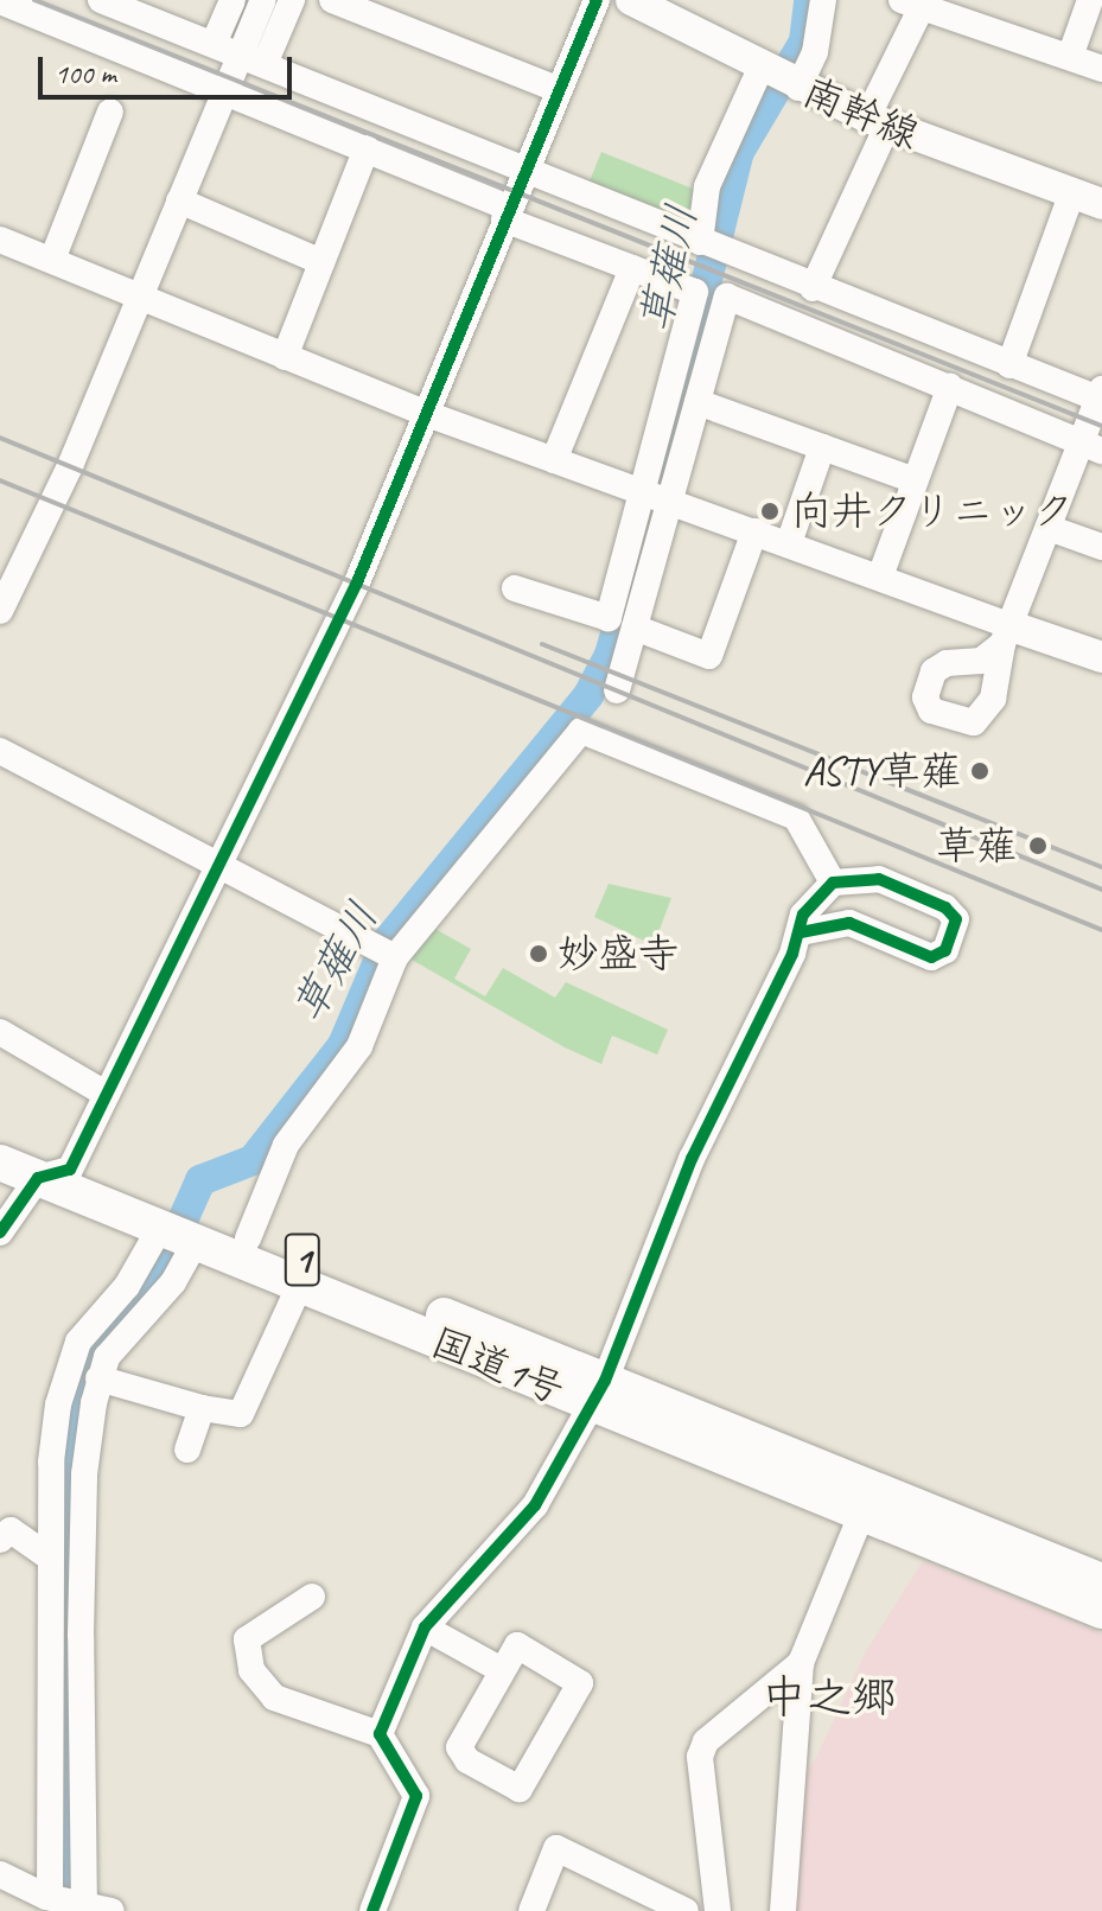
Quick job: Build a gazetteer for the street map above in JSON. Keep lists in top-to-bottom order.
{
  "streets": {
    "highway": ["1", "国道1号"],
    "main road": ["南幹線"]
  },
  "districts": ["中之郷"],
  "water": ["草薙川"],
  "places": [
    "向井クリニック",
    "ASTY草薙",
    "草薙",
    "妙盛寺"
  ],
  "scale_bar": "100 m"
}
